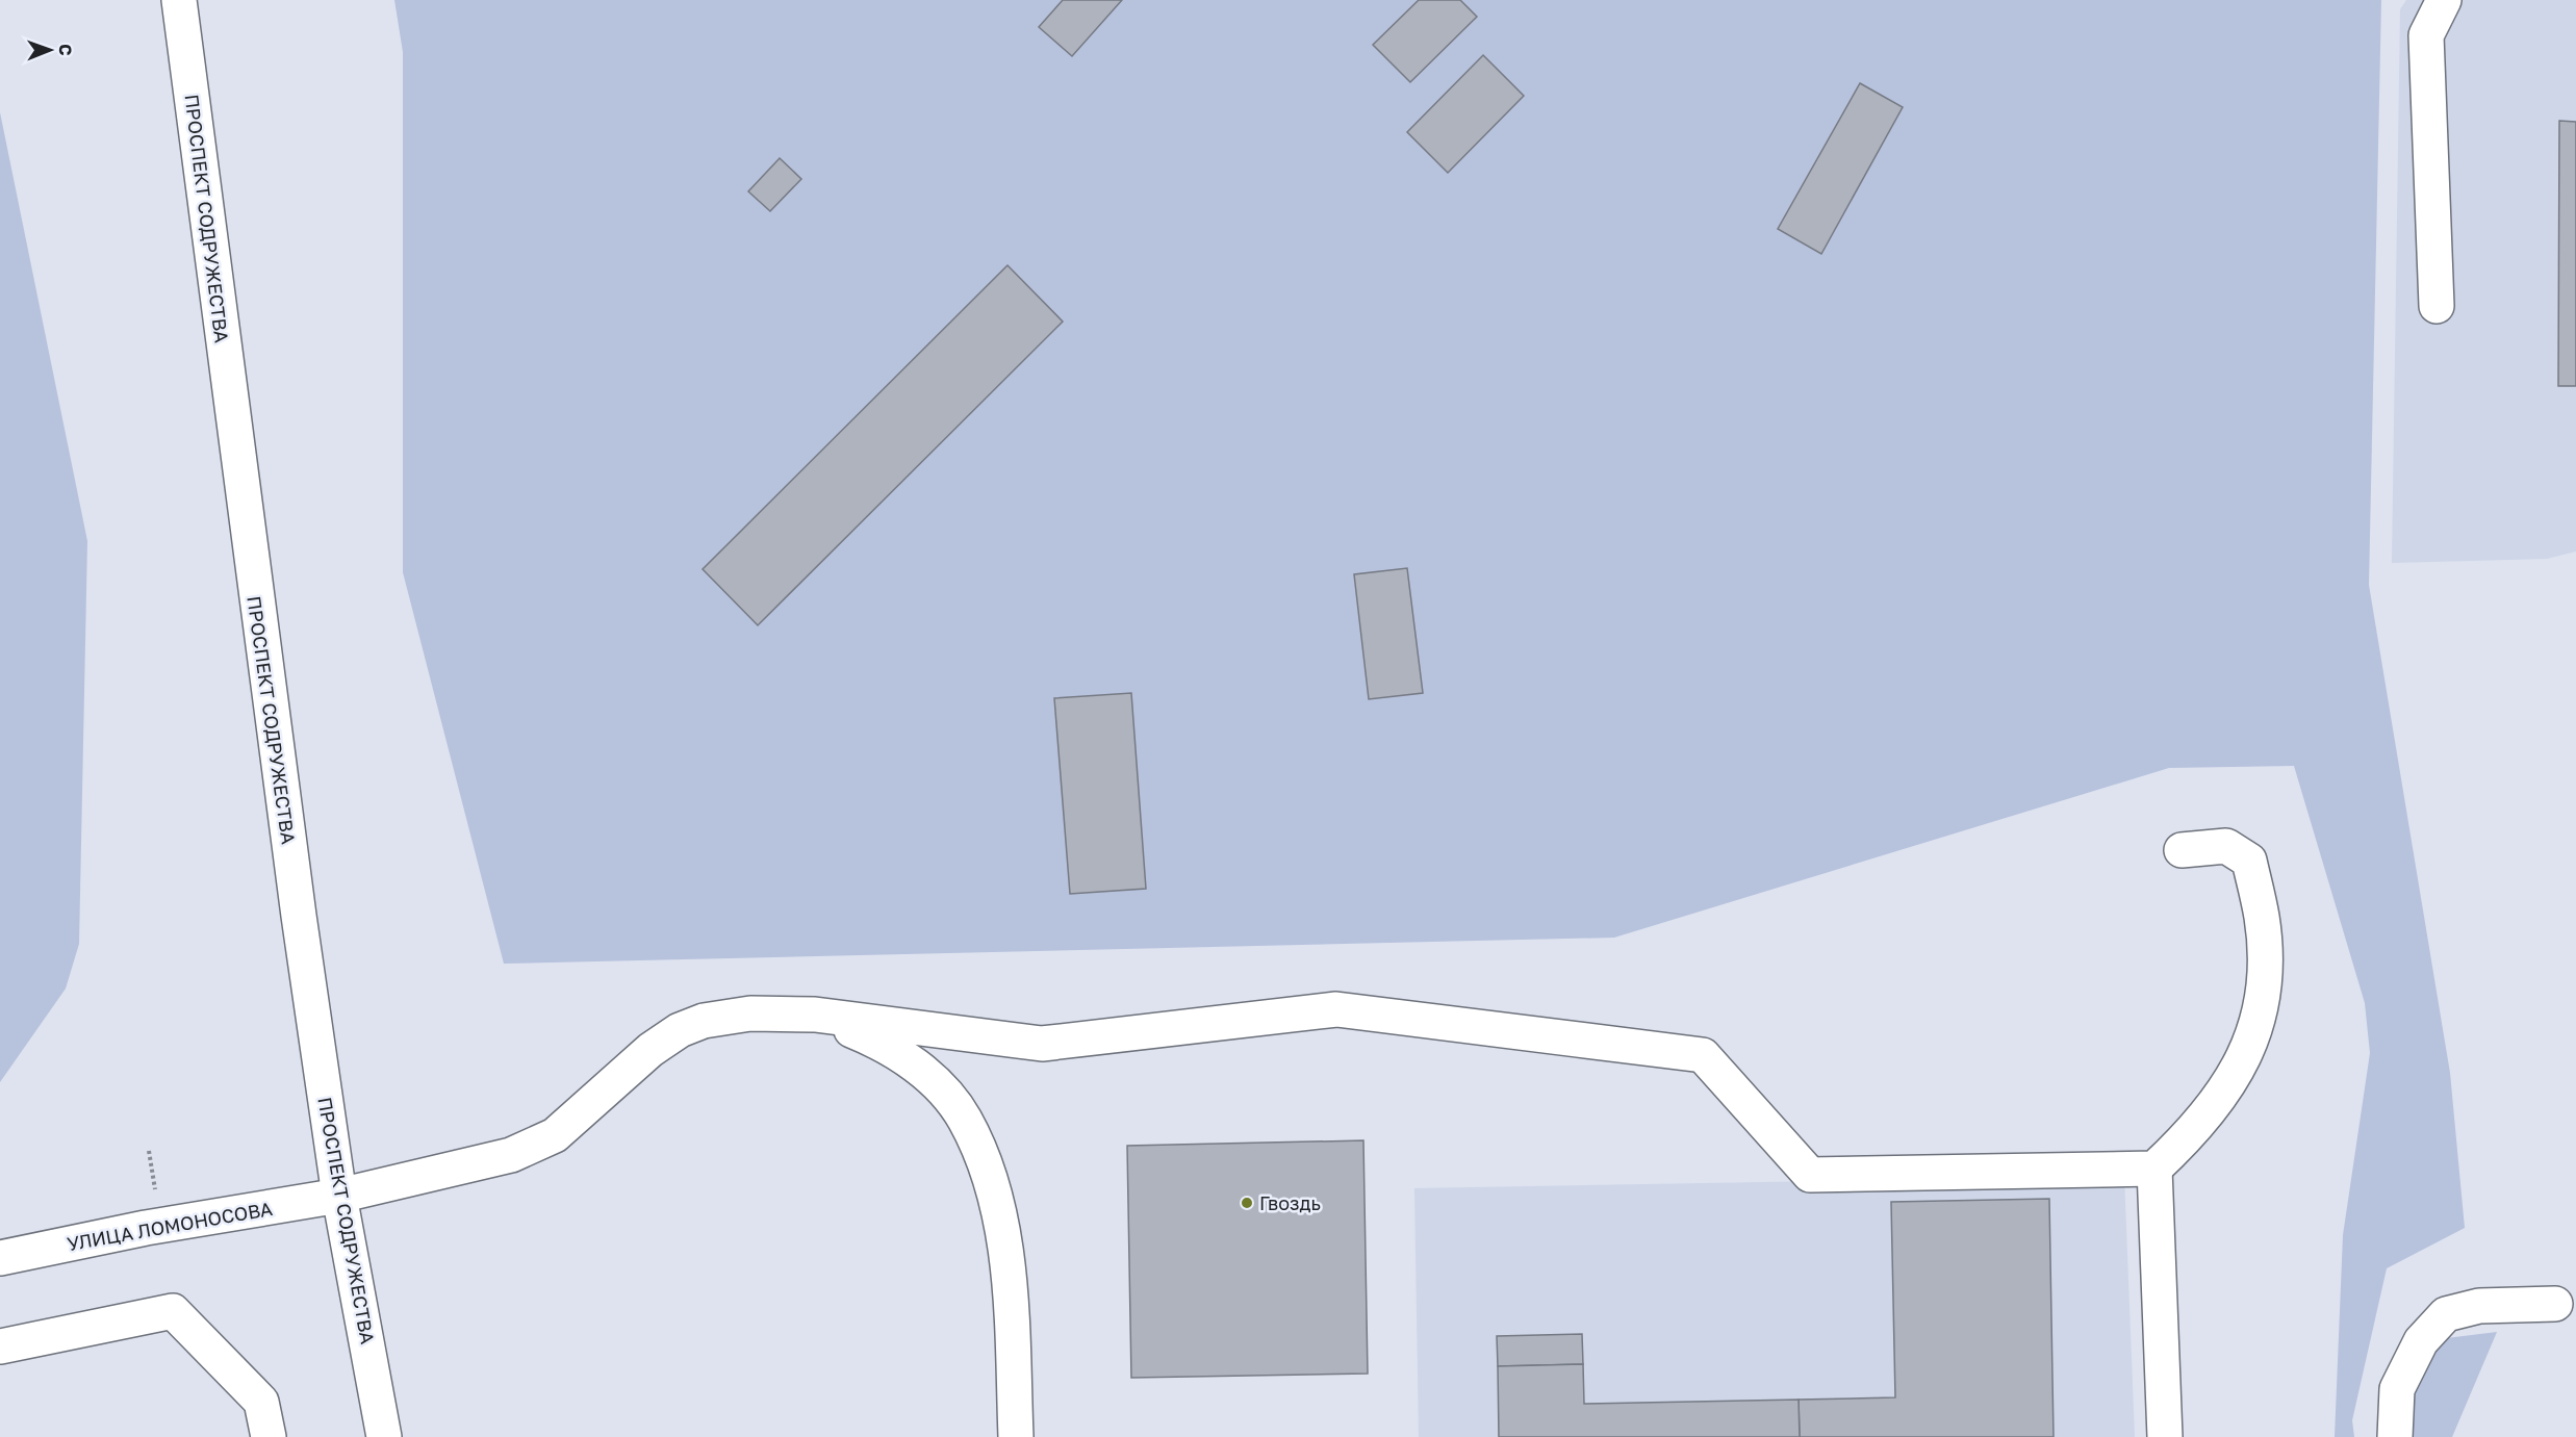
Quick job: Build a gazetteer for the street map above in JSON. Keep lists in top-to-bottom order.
{
  "streets": {
    "main road": ["ПРОСПЕКТ СОДРУЖЕСТВА", "УЛИЦА ЛОМОНОСОВА"]
  },
  "crossings": [
    ["ПРОСПЕКТ СОДРУЖЕСТВА", "УЛИЦА ЛОМОНОСОВА"]
  ],
  "places": ["Гвоздь"],
  "north": "right"
}
